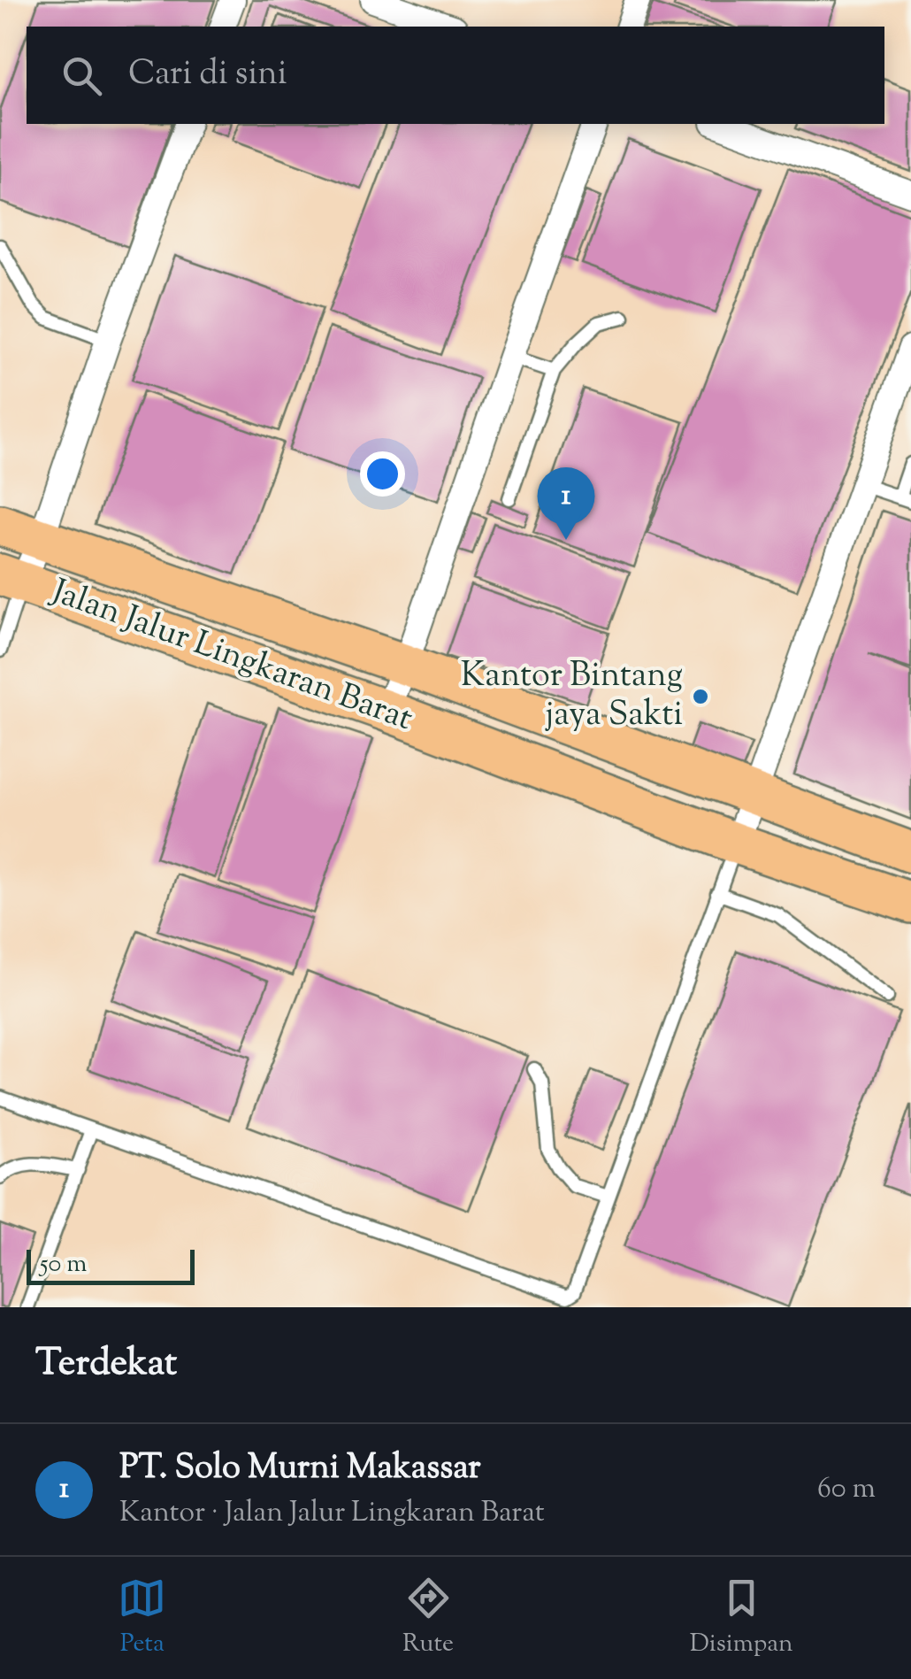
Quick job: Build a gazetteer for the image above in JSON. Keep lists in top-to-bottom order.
{
  "streets": {
    "main road": ["Jalan Jalur Lingkaran Barat"]
  },
  "places": ["Kantor Bintang jaya Sakti"],
  "scale_bar": "50 m",
  "page": {
    "search": "Cari di sini",
    "pins": "1",
    "scale": "50 m",
    "heading": "Terdekat",
    "list": [
      {
        "mark": "1",
        "name": "PT. Solo Murni Makassar",
        "note": "Kantor · Jalan Jalur Lingkaran Barat",
        "value": "60 m"
      }
    ],
    "nav": ["Peta", "Rute", "Disimpan"]
  }
}
